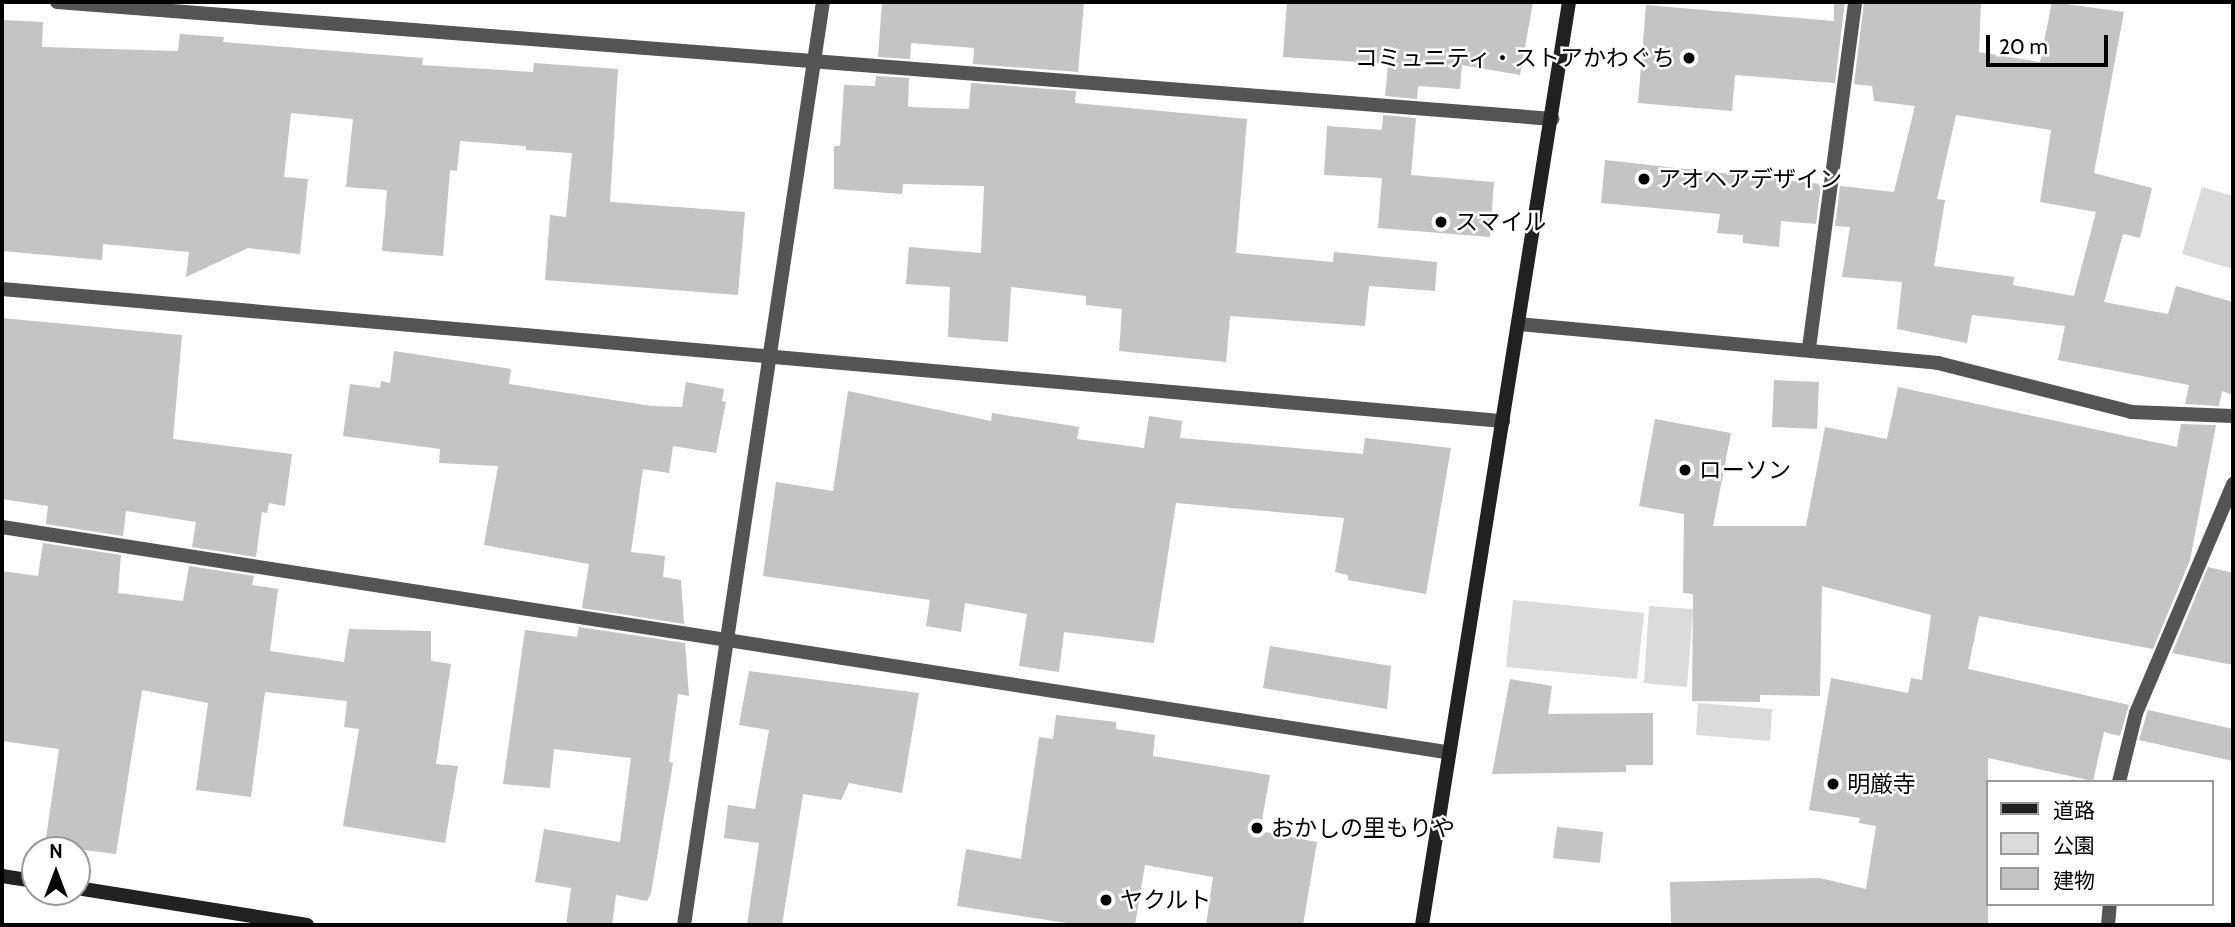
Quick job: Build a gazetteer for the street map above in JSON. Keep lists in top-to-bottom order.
{
  "places": [
    "コミュニティ・ストアかわぐち",
    "アオヘアデザイン",
    "スマイル",
    "ローソン",
    "明厳寺",
    "おかしの里もりや",
    "ヤクルト"
  ],
  "legend": ["道路", "公園", "建物"],
  "scale_bar": "20 m",
  "north": "top"
}
